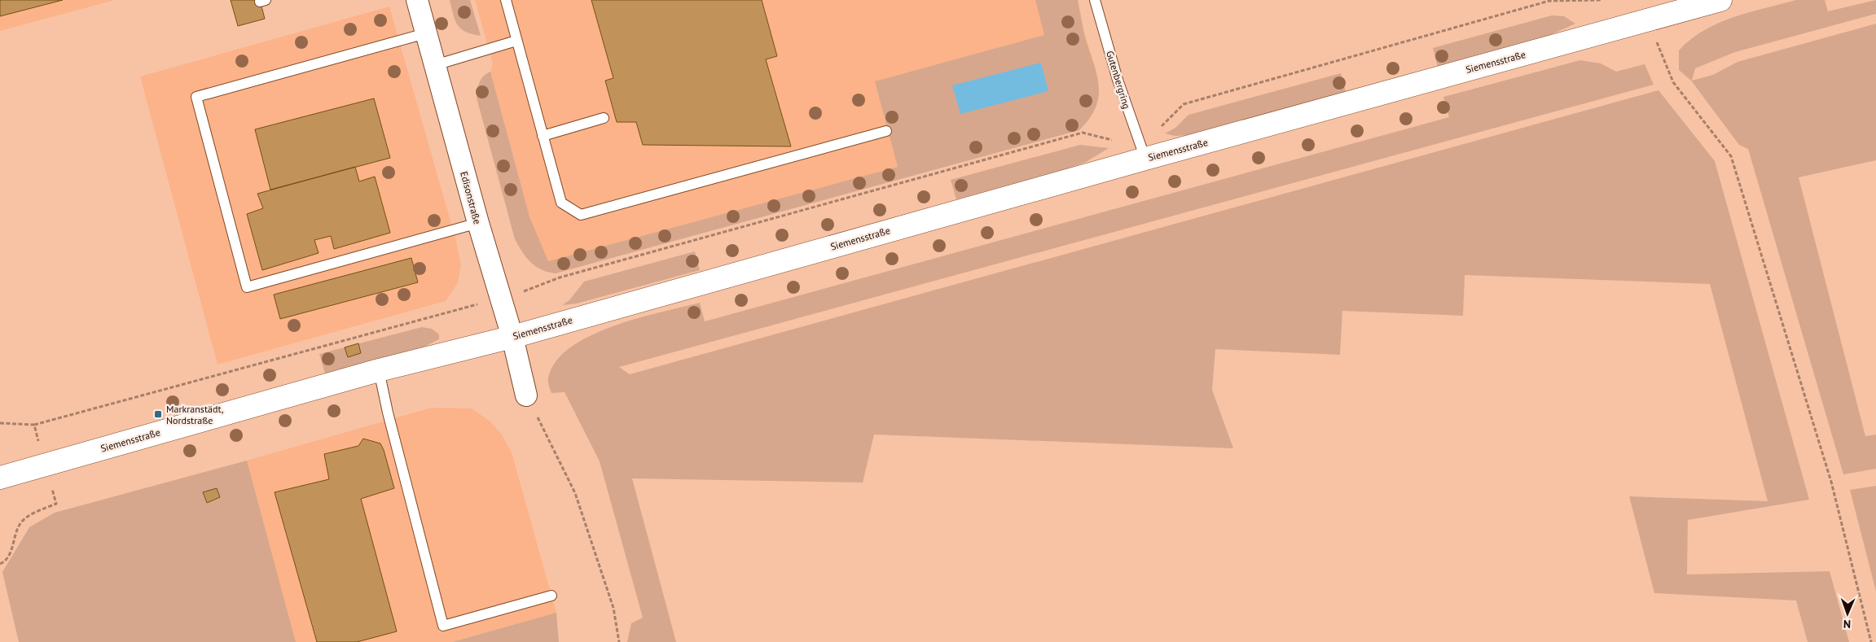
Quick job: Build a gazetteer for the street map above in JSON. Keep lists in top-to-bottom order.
{
  "streets": {
    "street": ["Siemensstraße", "Edisonstraße"],
    "lane": ["Gutenbergring"]
  },
  "crossings": [
    ["Siemensstraße", "Gutenbergring"],
    ["Siemensstraße", "Edisonstraße"]
  ],
  "places": {
    "transit": ["Markranstädt, Nordstraße"]
  },
  "north": "bottom"
}
